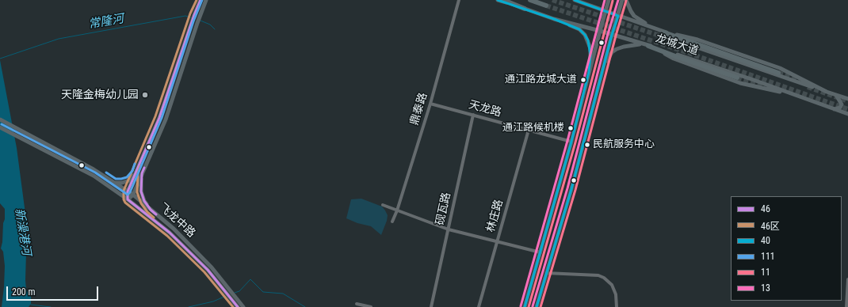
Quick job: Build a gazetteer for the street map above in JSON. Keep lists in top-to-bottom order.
{
  "streets": {
    "main road": ["龙城大道", "飞龙中路"],
    "street": [
      "鼎泰路",
      "天龙路",
      "砚瓦路",
      "林庄路"
    ]
  },
  "crossings": [
    ["鼎泰路", "天龙路"],
    ["天龙路", "砚瓦路"],
    ["天龙路", "林庄路"]
  ],
  "water": ["常隆河", "新澡港河"],
  "places": [
    "通江路龙城大道",
    "天隆金梅幼儿园",
    "通江路候机楼",
    "民航服务中心"
  ],
  "lines": [
    "transit line 46",
    "transit line 46区",
    "transit line 40",
    "transit line 111",
    "transit line 13",
    "transit line 11"
  ],
  "legend": [
    "46",
    "46区",
    "40",
    "111",
    "11",
    "13"
  ],
  "scale_bar": "200 m"
}
